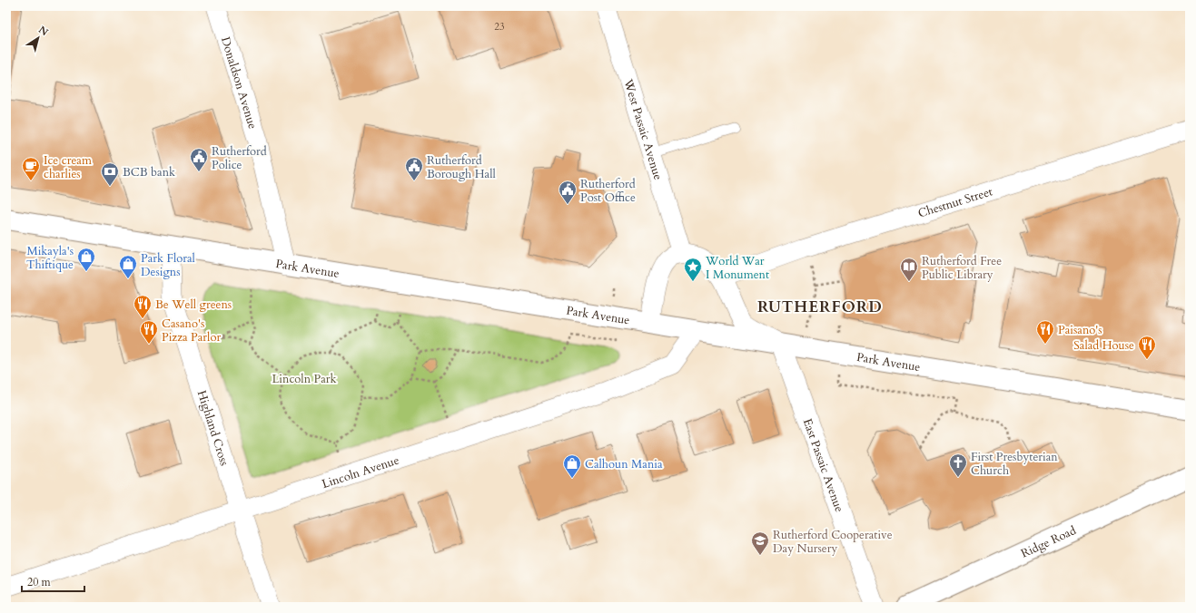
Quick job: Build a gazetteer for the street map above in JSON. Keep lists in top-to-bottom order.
{
  "streets": {
    "street": [
      "Donaldson Avenue",
      "West Passaic Avenue",
      "Chestnut Street",
      "Park Avenue",
      "Highland Cross",
      "East Passaic Avenue",
      "Lincoln Avenue",
      "Ridge Road"
    ]
  },
  "crossings": [
    ["Donaldson Avenue", "Park Avenue"],
    ["Park Avenue", "Highland Cross"],
    ["Park Avenue", "East Passaic Avenue"],
    ["Park Avenue", "Lincoln Avenue"],
    ["Highland Cross", "Lincoln Avenue"]
  ],
  "districts": ["RUTHERFORD"],
  "parks": ["Lincoln Park"],
  "places": {
    "public building": ["Rutherford Police", "Rutherford Borough Hall", "Rutherford Post Office"],
    "cafe": ["Ice cream charlies"],
    "bank": ["BCB bank"],
    "shop": ["Mikayla's Thiftique", "Park Floral Designs", "Calhoun Mania"],
    "place": ["World War I Monument"],
    "library": ["Rutherford Free Public Library"],
    "restaurant": [
      "Be Well greens",
      "Casano's Pizza Parlor",
      "Paisano's",
      "Salad House"
    ],
    "church": ["First Presbyterian Church"],
    "school or university": ["Rutherford Cooperative Day Nursery"]
  },
  "house_numbers": ["23"],
  "scale_bar": "20 m",
  "north": "top right"
}
